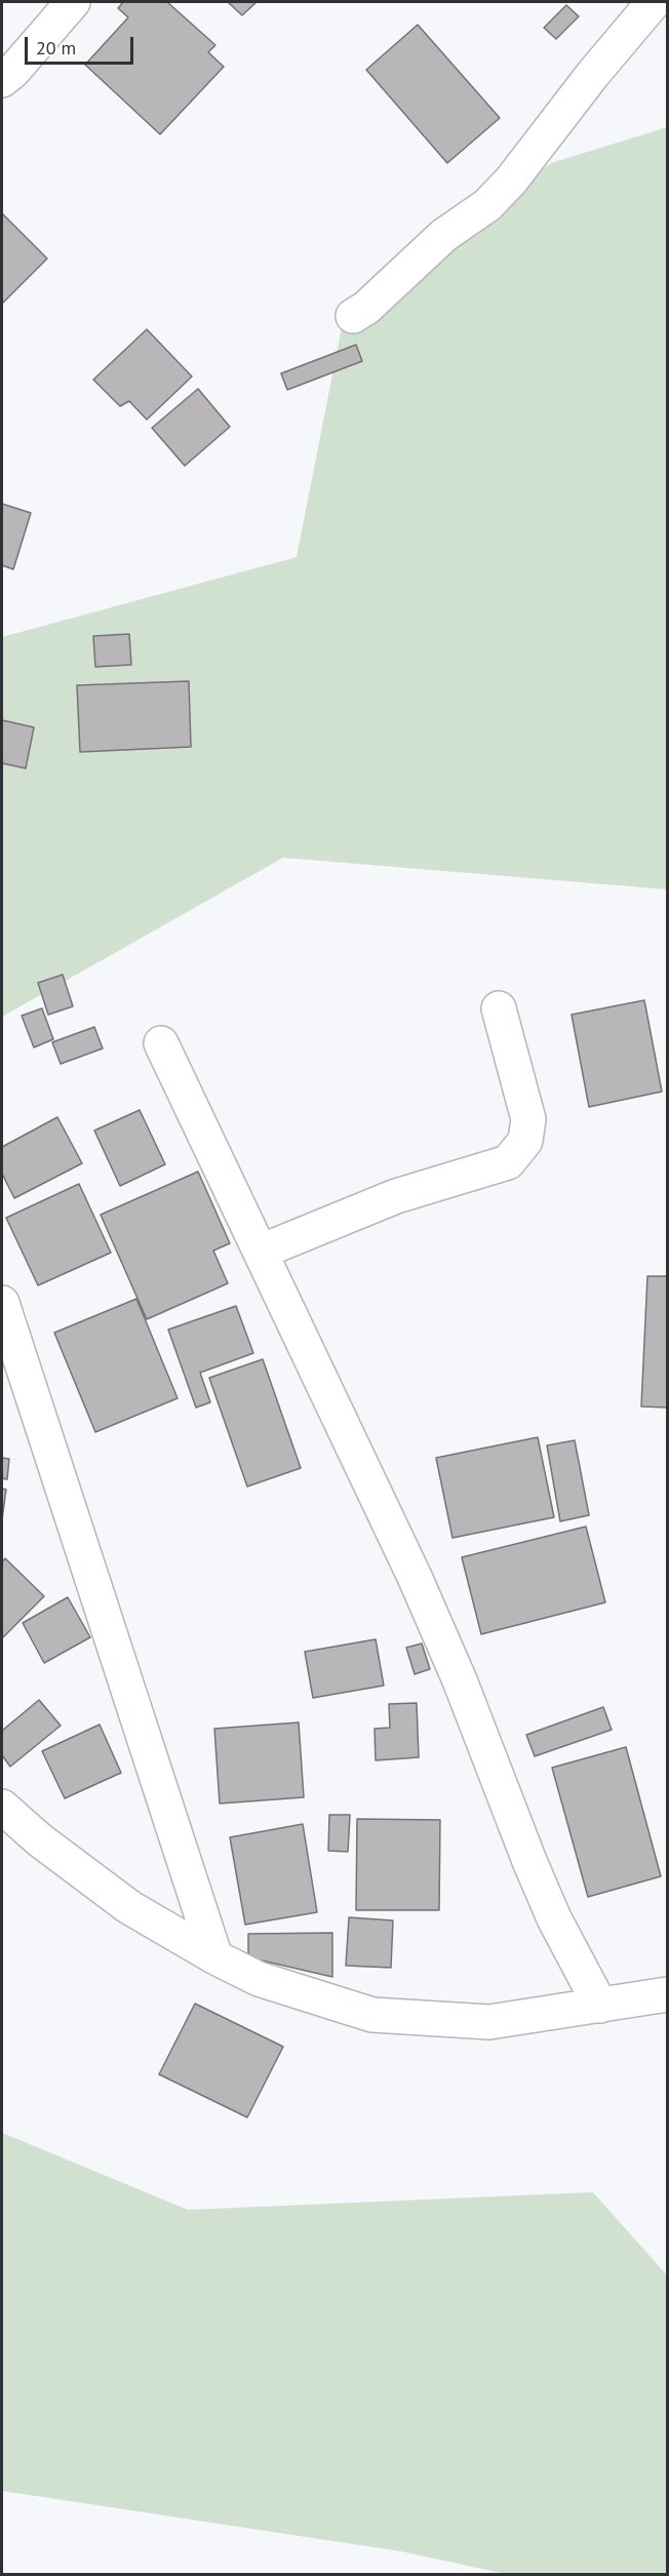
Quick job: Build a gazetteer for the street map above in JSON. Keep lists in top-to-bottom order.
{
  "scale_bar": "20 m"
}
